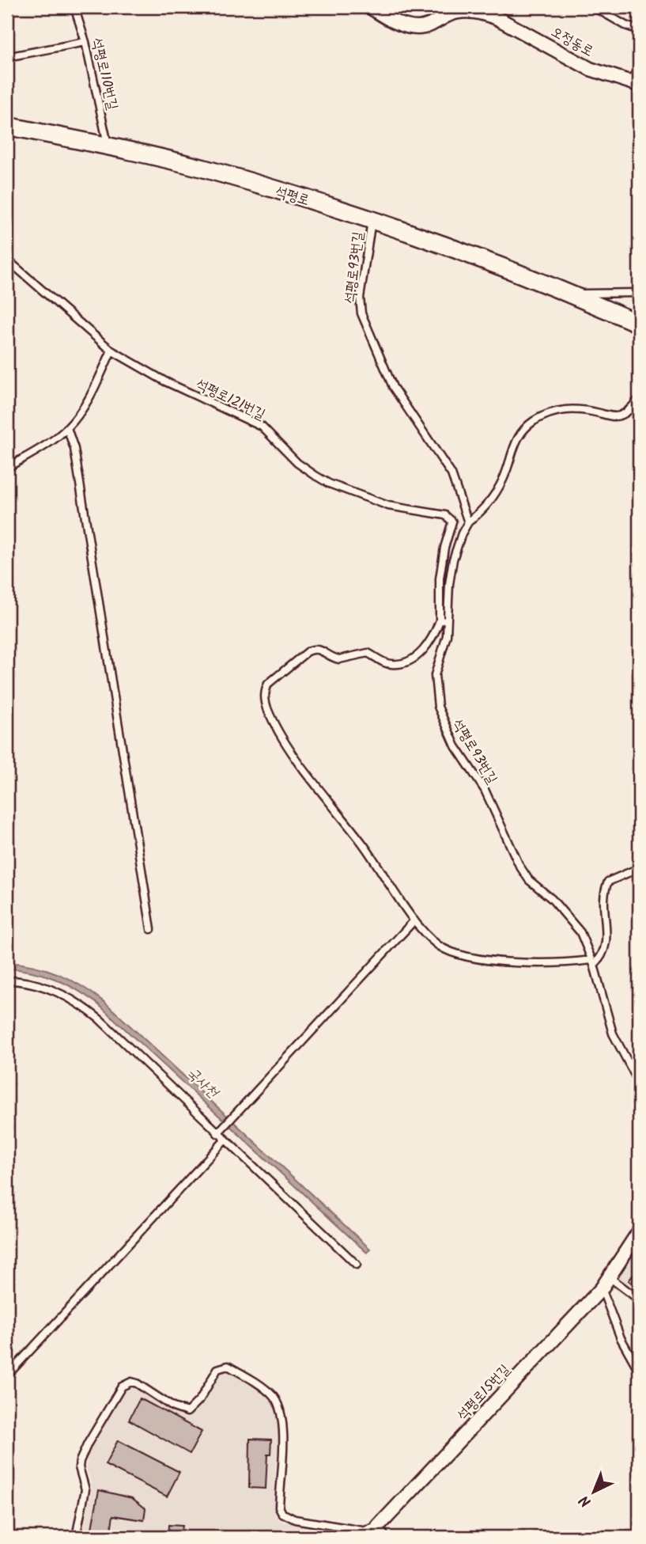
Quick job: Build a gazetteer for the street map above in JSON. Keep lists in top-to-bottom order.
{
  "streets": {
    "street": ["오정동로", "석평로", "석평로15번길"],
    "lane": ["석평로110번길", "석평로93번길", "석평로121번길"]
  },
  "crossings": [
    ["석평로110번길", "석평로"],
    ["석평로", "석평로93번길"]
  ],
  "water": ["국사천"],
  "north": "bottom left"
}
